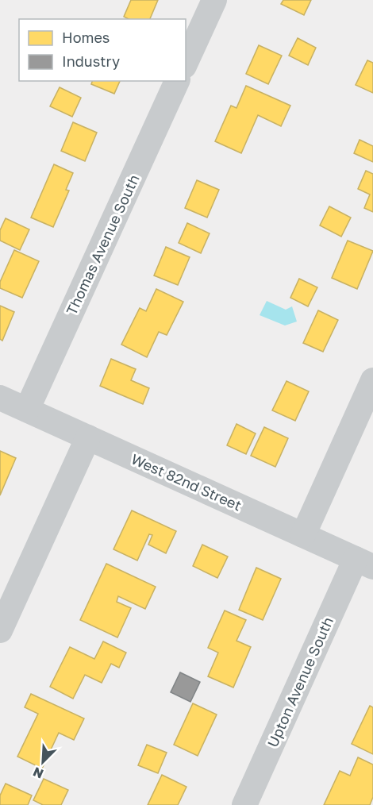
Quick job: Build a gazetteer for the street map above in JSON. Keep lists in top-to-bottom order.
{
  "streets": {
    "street": ["Thomas Avenue South", "West 82nd Street", "Upton Avenue South"]
  },
  "crossings": [
    ["Thomas Avenue South", "West 82nd Street"],
    ["West 82nd Street", "Upton Avenue South"]
  ],
  "legend": ["Homes", "Industry"],
  "north": "bottom left"
}
